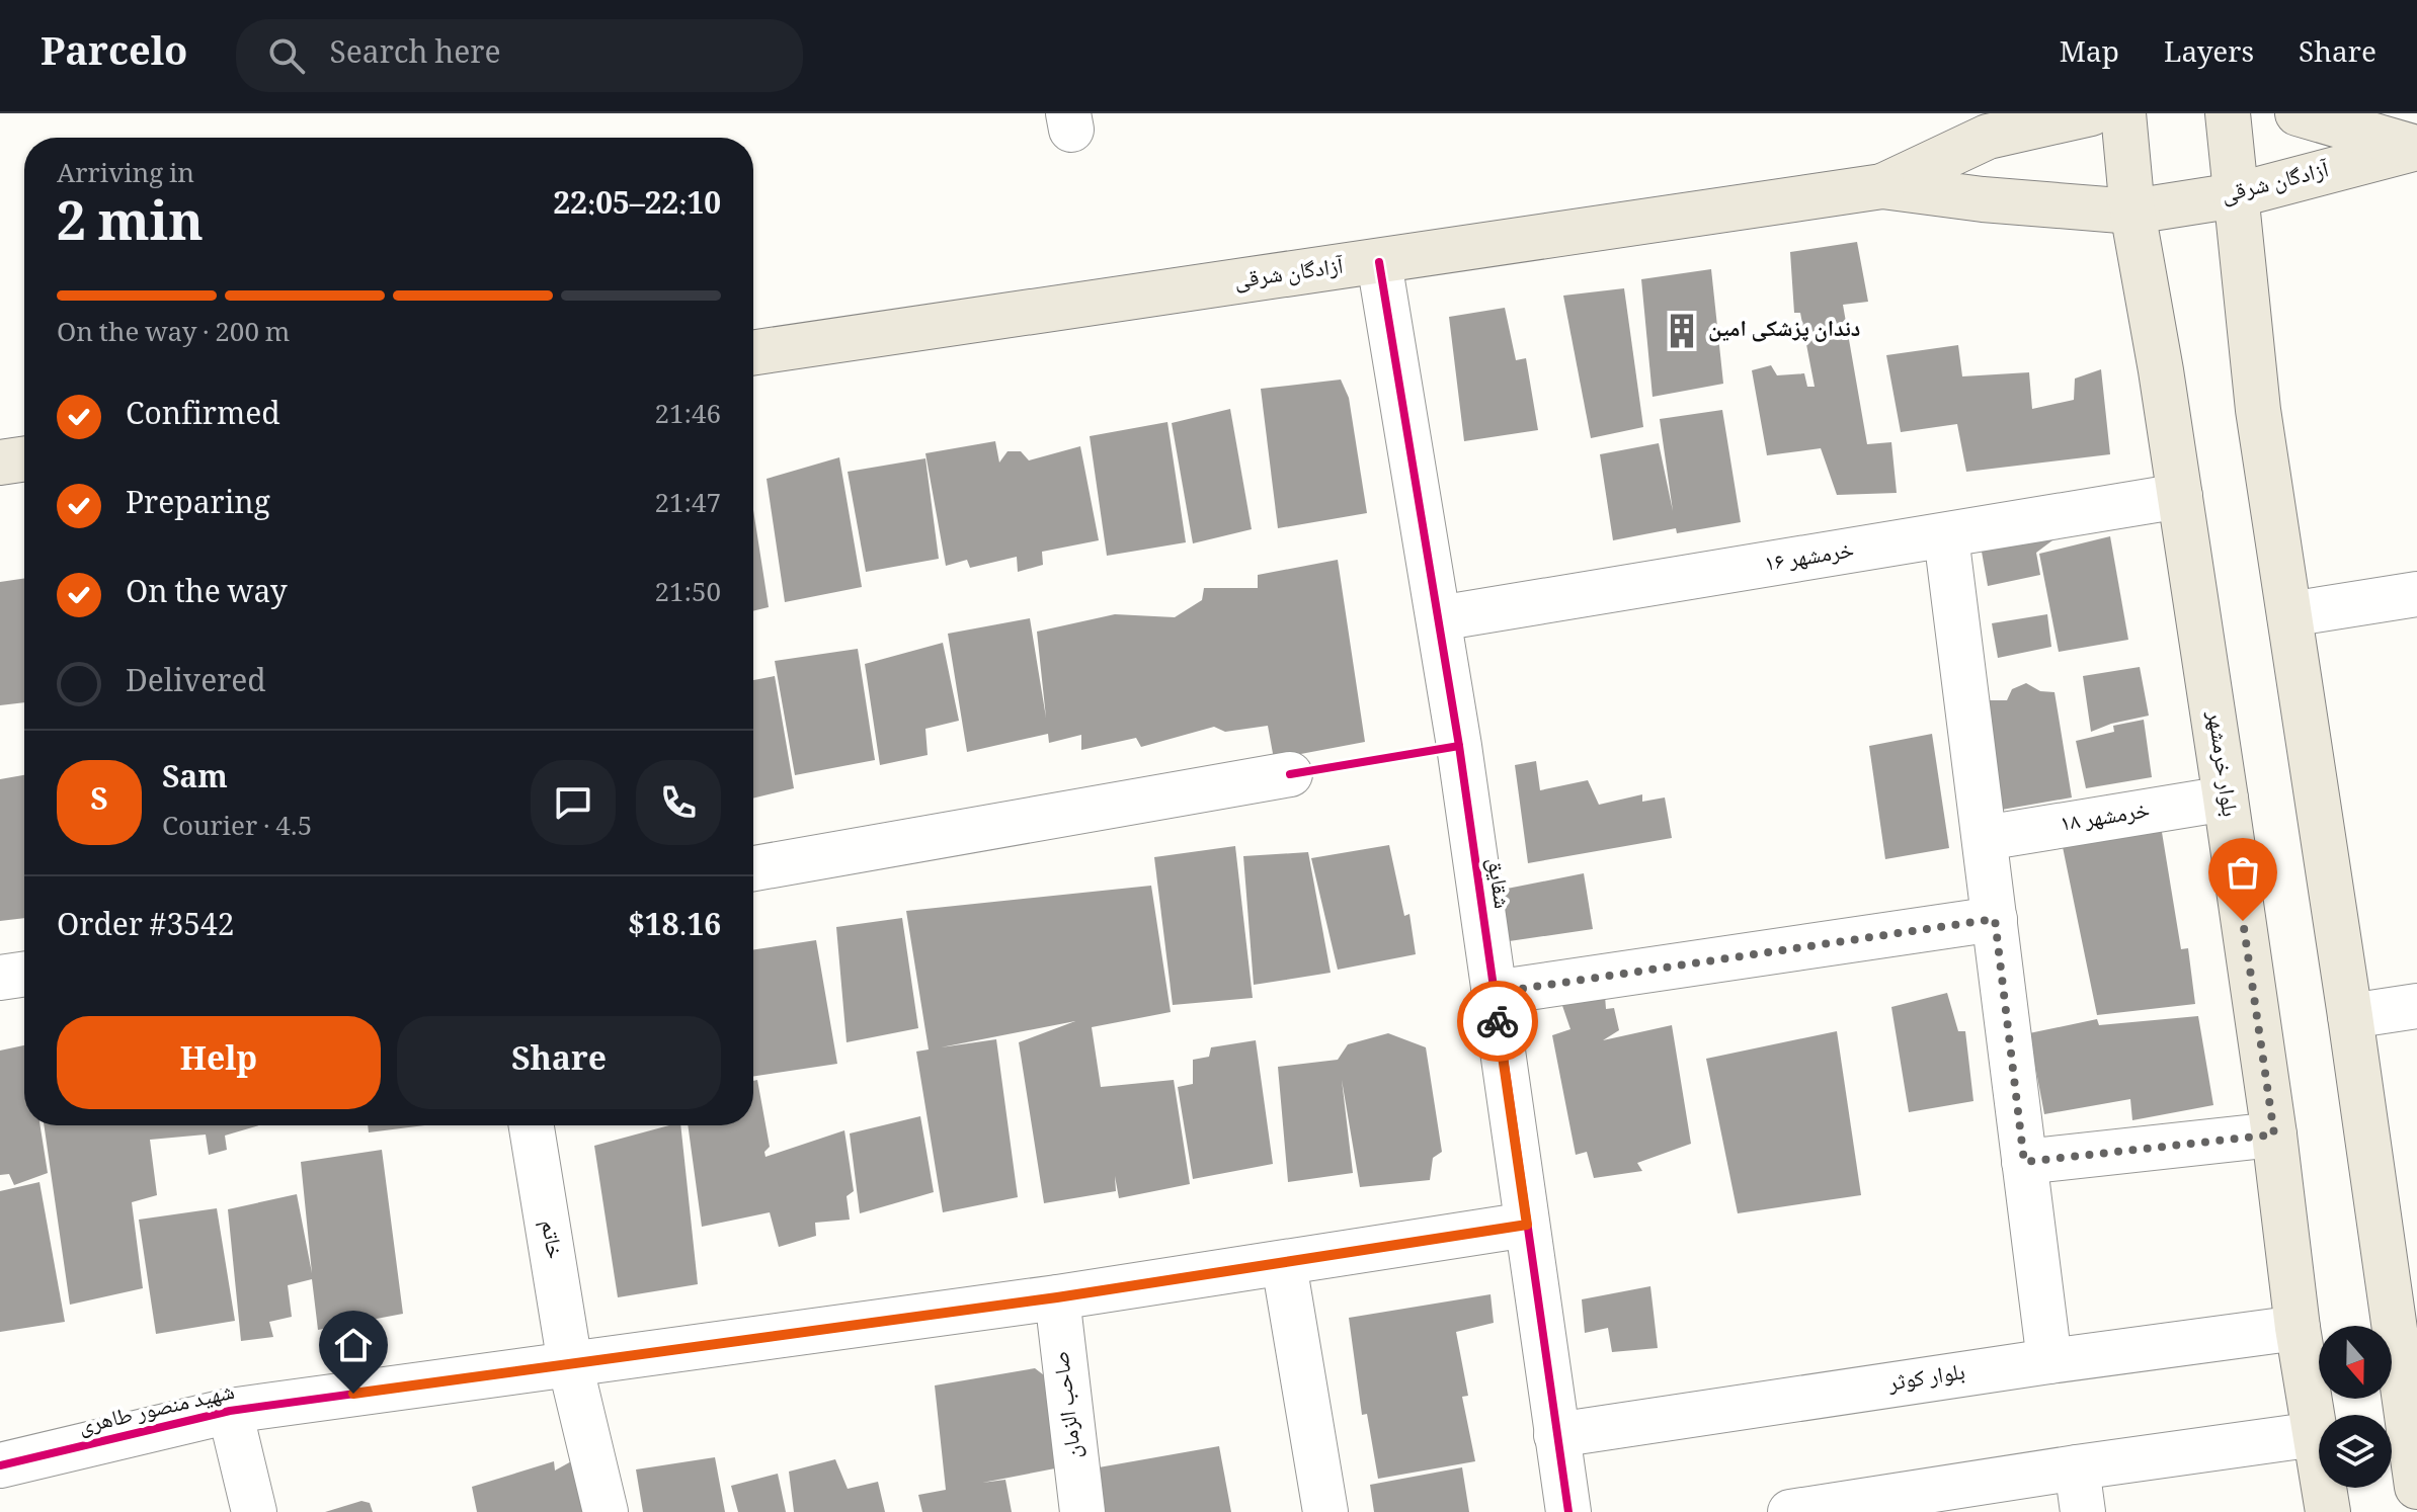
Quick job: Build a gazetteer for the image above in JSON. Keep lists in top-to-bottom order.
{
  "streets": {
    "main road": ["آزادگان شرقی", "بلوار خرمشهر"],
    "street": [
      "خرمشهر ۱۶",
      "خرمشهر ۱۸",
      "شقایق",
      "خاتم",
      "بلوار کوثر",
      "صاحب الزمان",
      "شهید منصور طاهری"
    ]
  },
  "crossings": [
    ["آزادگان شرقی", "بلوار خرمشهر"],
    ["آزادگان شرقی", "شقایق"],
    ["خرمشهر ۱۶", "بلوار خرمشهر"],
    ["خرمشهر ۱۶", "شقایق"],
    ["بلوار خرمشهر", "خرمشهر ۱۸"],
    ["بلوار خرمشهر", "بلوار کوثر"],
    ["شقایق", "بلوار کوثر"],
    ["شقایق", "شهید منصور طاهری"],
    ["خاتم", "شهید منصور طاهری"],
    ["صاحب الزمان", "شهید منصور طاهری"]
  ],
  "places": {
    "building": ["دندان پزشکی امین"]
  },
  "north": "bottom",
  "page": {
    "header": "Parcelo",
    "search": "Search here",
    "nav": ["Map", "Layers", "Share"],
    "heading": ["2 min", "Arriving in", "22:05–22:10"],
    "panel": [
      "Sam",
      "Courier · 4.5",
      "Order #3542",
      "$18.16"
    ],
    "bar": "On the way · 200 m",
    "list": [
      ["Confirmed", "21:46"],
      ["Preparing", "21:47"],
      ["On the way", "21:50"],
      "Delivered"
    ],
    "round": "S",
    "buttons": ["Help", "Share"]
  }
}
